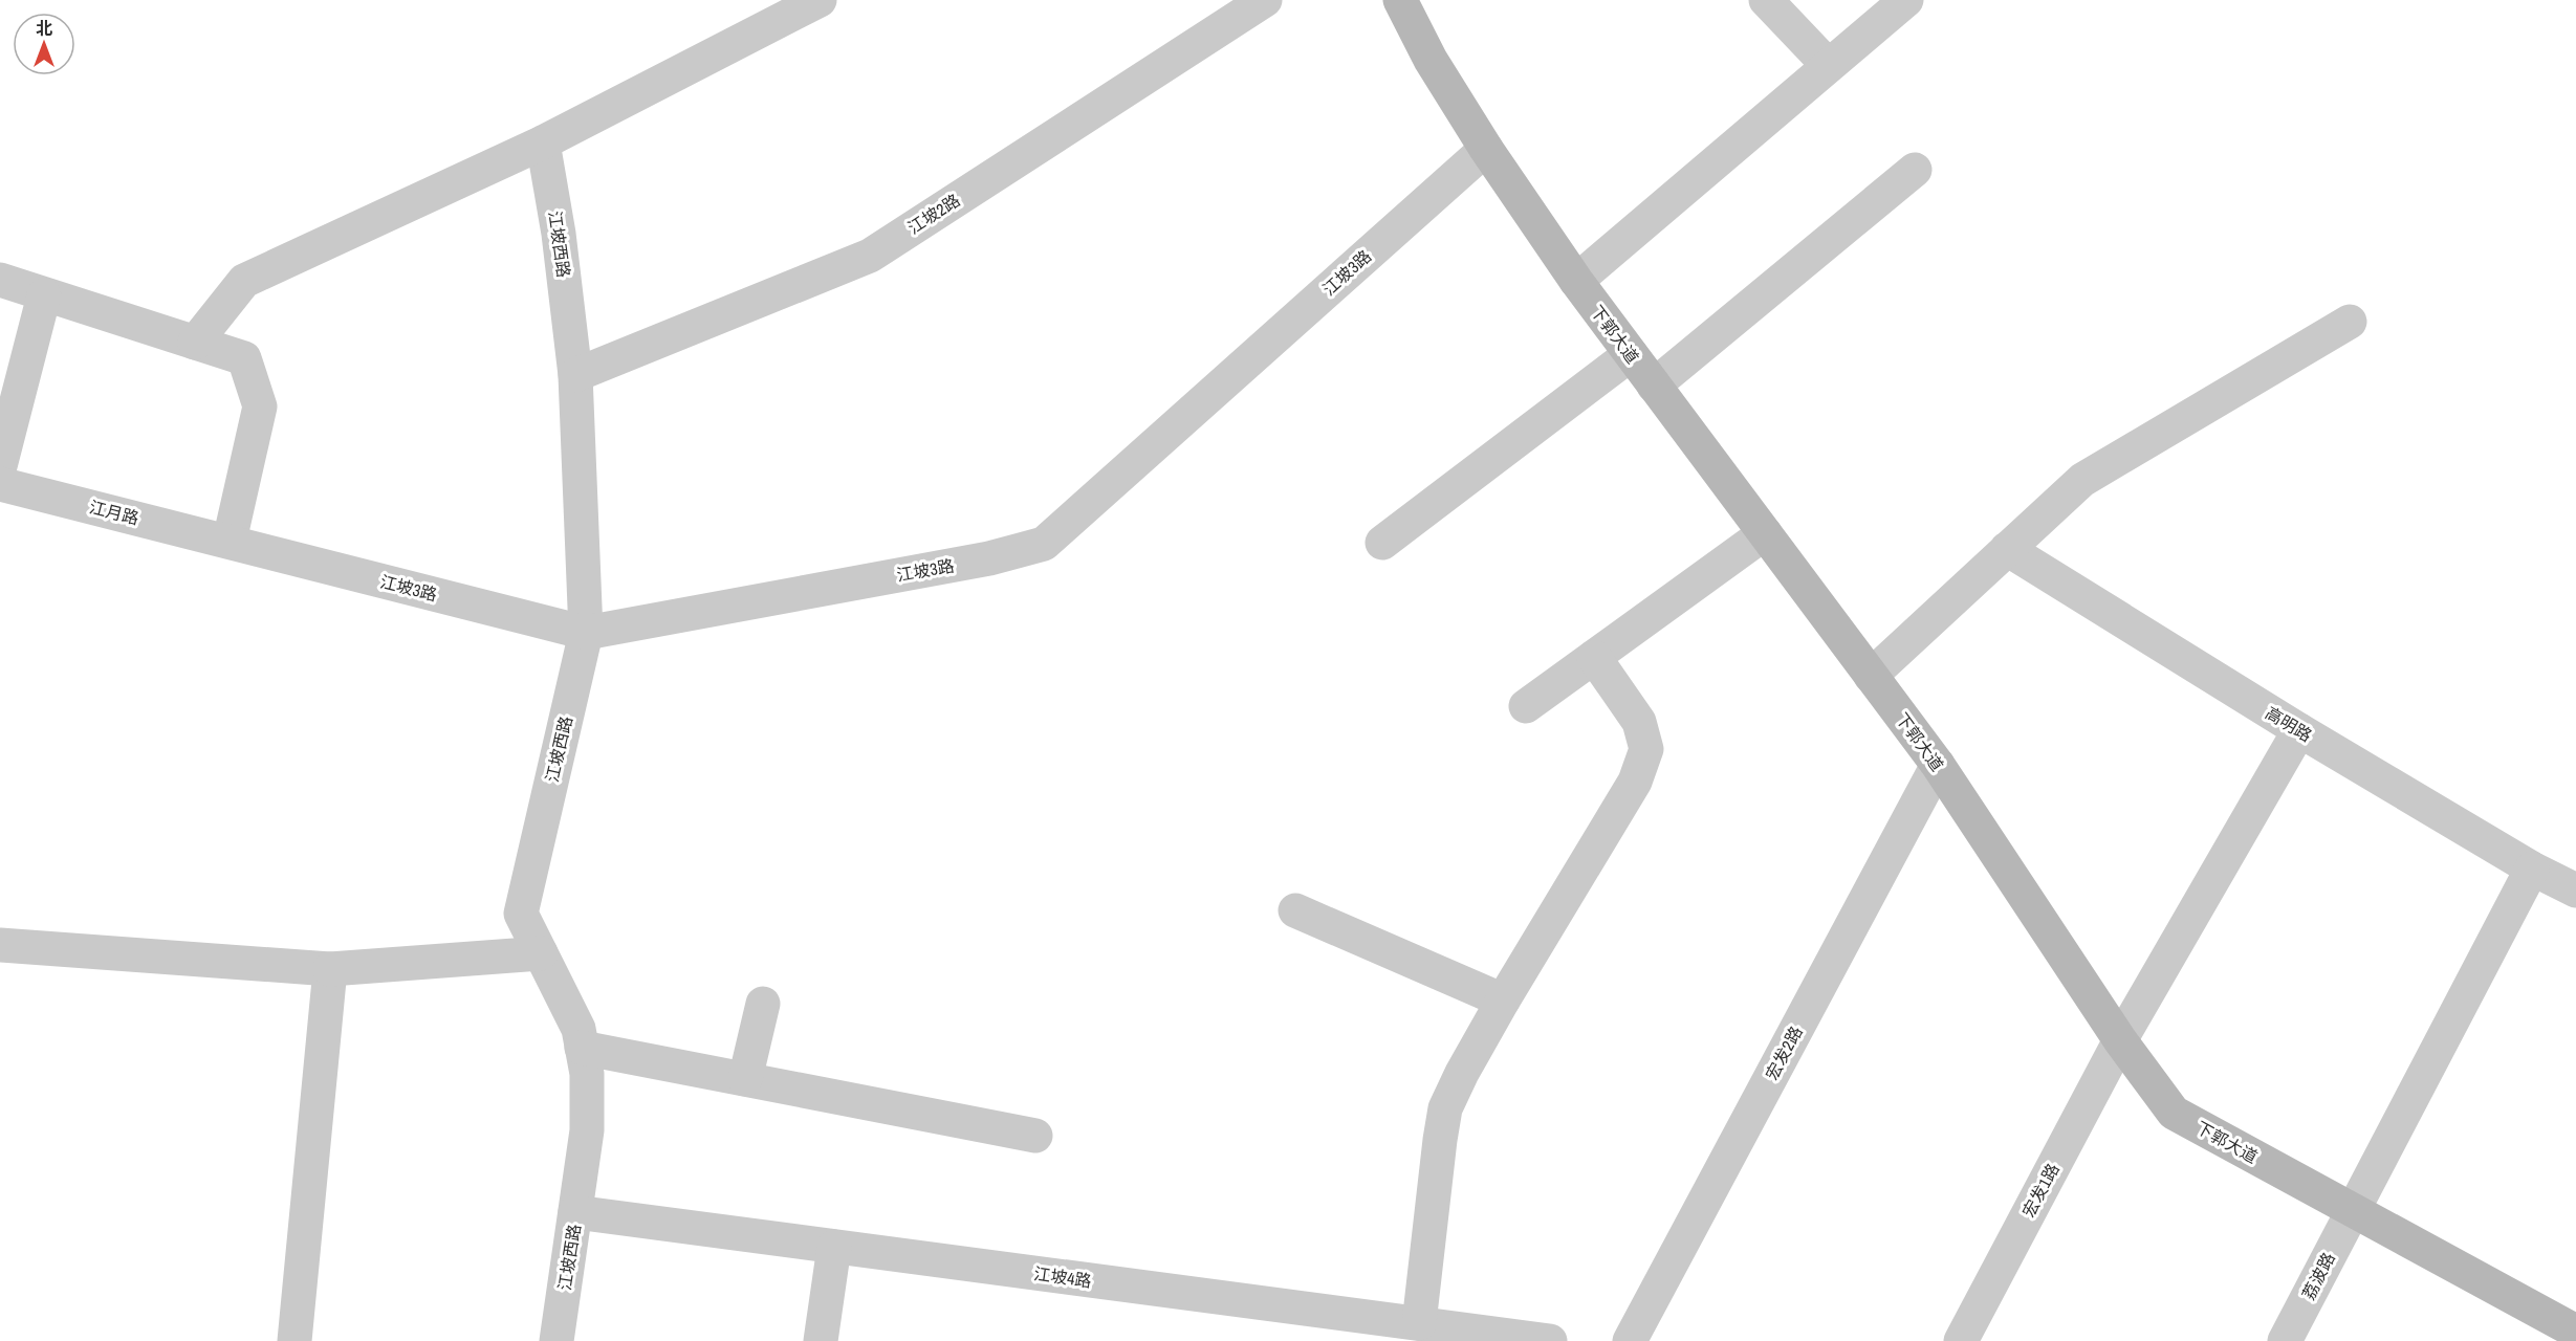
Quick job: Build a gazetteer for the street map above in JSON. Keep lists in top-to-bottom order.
{
  "streets": {
    "main road": ["下郭大道"],
    "street": [
      "江坡2路",
      "江坡西路",
      "江坡3路",
      "江月路",
      "高明路",
      "宏发2路",
      "宏发1路",
      "荔波路",
      "江坡4路"
    ]
  },
  "crossings": [
    ["江坡2路", "江坡西路"],
    ["江坡西路", "江坡3路"],
    ["江坡西路", "江坡4路"],
    ["江坡3路", "下郭大道"],
    ["江坡3路", "江月路"],
    ["下郭大道", "宏发2路"],
    ["下郭大道", "宏发1路"],
    ["下郭大道", "荔波路"],
    ["高明路", "宏发1路"],
    ["高明路", "荔波路"]
  ],
  "north": "top"
}
